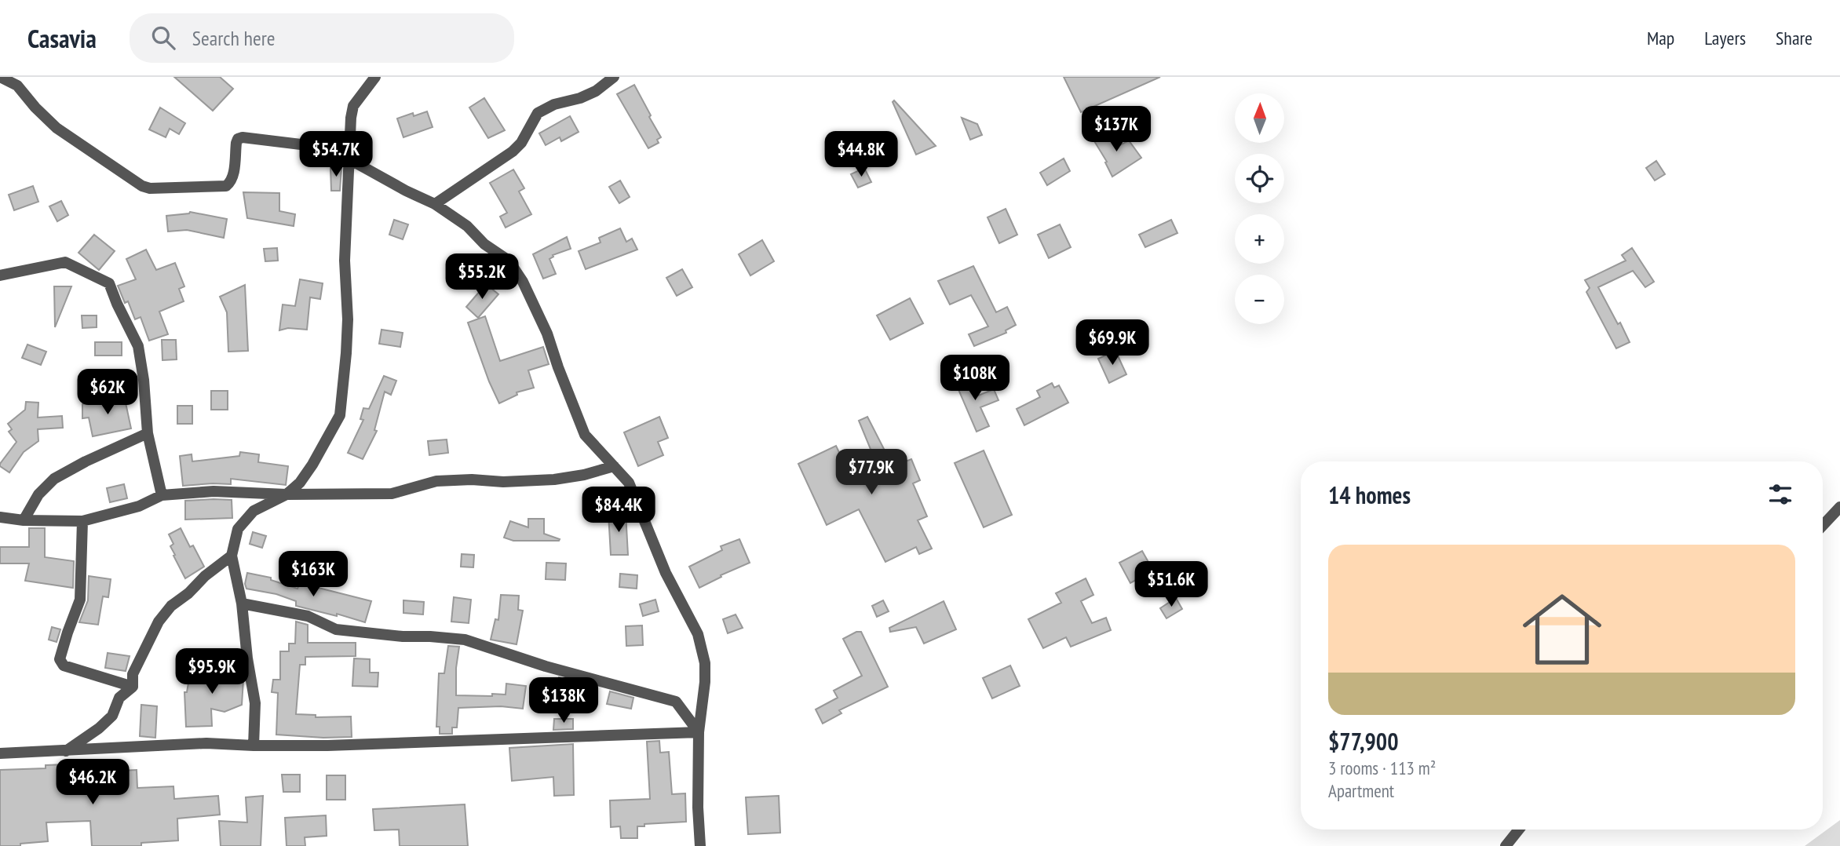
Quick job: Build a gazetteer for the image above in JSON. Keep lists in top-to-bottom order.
{
  "north": "top",
  "page": {
    "header": "Casavia",
    "search": "Search here",
    "nav": ["Map", "Layers", "Share"],
    "map_buttons": ["+", "−"],
    "price": [
      "$137K",
      "$54.7K",
      "$44.8K",
      "$55.2K",
      "$69.9K",
      "$108K",
      "$62K",
      "$77.9K",
      "$84.4K",
      "$163K",
      "$51.6K",
      "$95.9K",
      "$138K",
      "$46.2K"
    ],
    "heading": "14 homes",
    "list": [
      {
        "name": "$77,900",
        "note": "3 rooms · 113 m² · Apartment"
      }
    ]
  }
}
